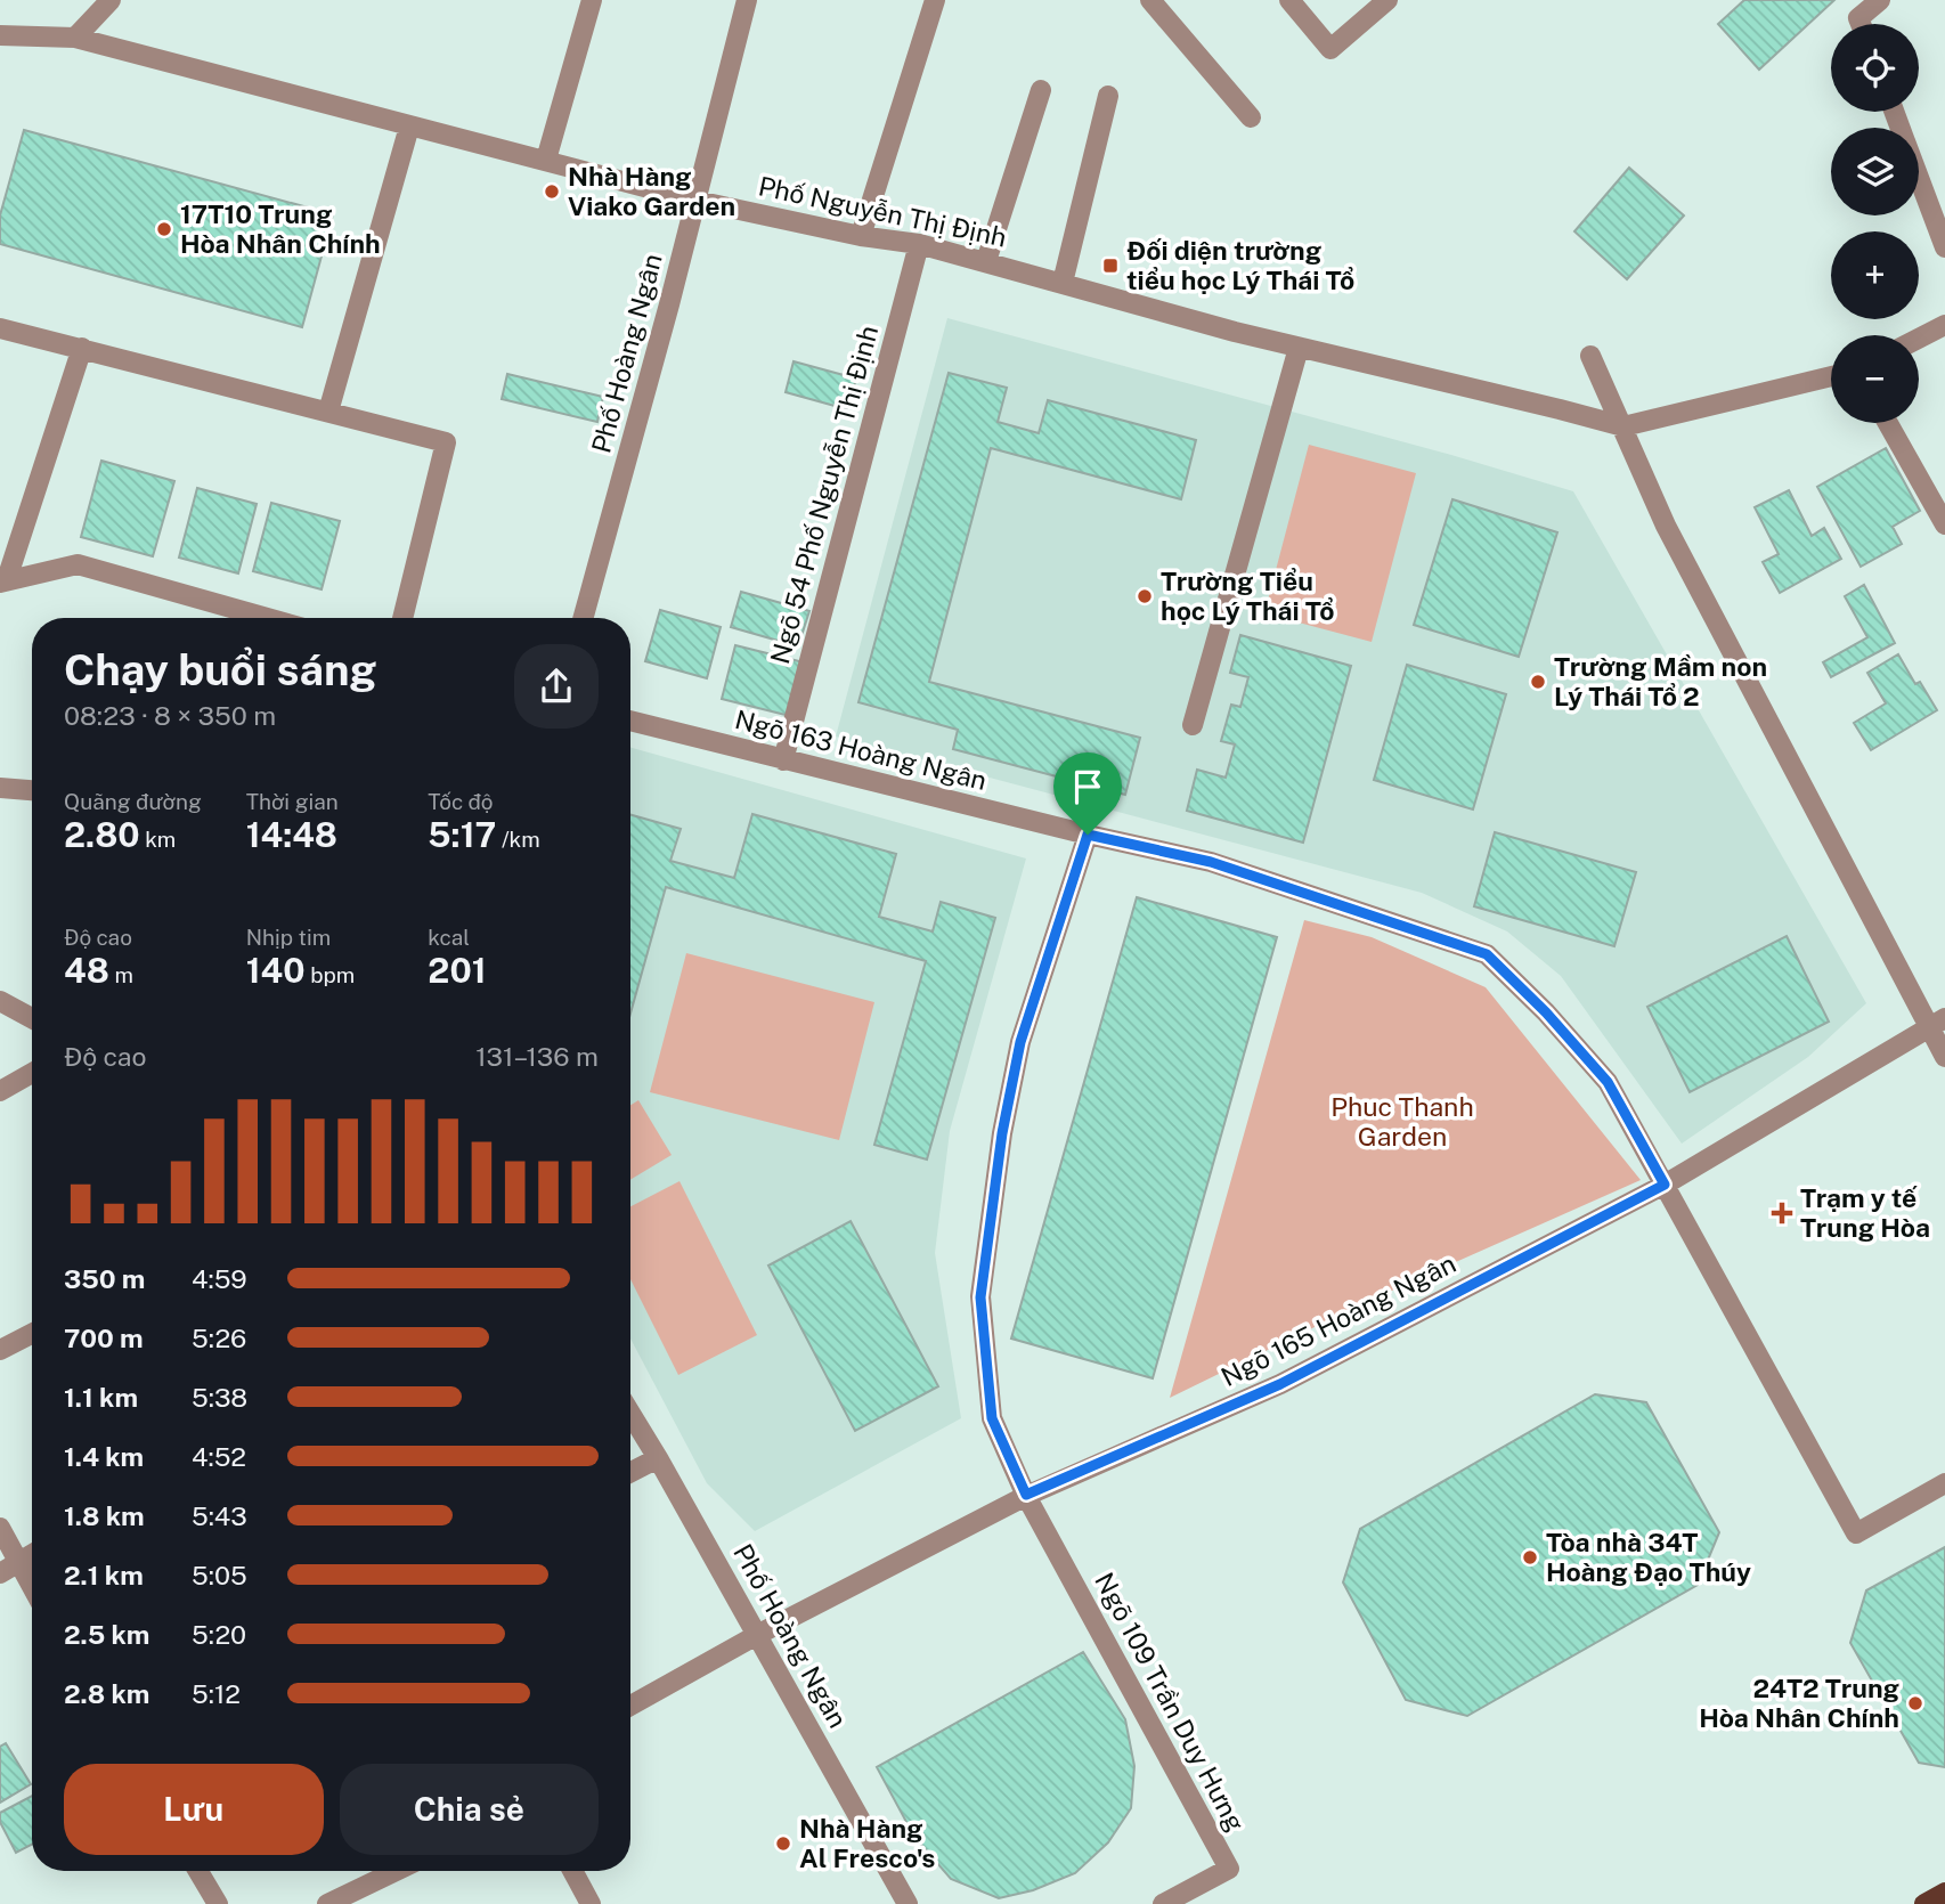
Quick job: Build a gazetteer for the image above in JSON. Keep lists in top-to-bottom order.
{
  "streets": {
    "street": [
      "Phố Nguyễn Thị Định",
      "Phố Hoàng Ngân",
      "Ngõ 54 Phố Nguyễn Thị Định",
      "Ngõ 163 Hoàng Ngân",
      "Ngõ 165 Hoàng Ngân",
      "Ngõ 109 Trần Duy Hưng"
    ]
  },
  "crossings": [
    ["Phố Nguyễn Thị Định", "Phố Hoàng Ngân"],
    ["Phố Nguyễn Thị Định", "Ngõ 54 Phố Nguyễn Thị Định"],
    ["Phố Hoàng Ngân", "Ngõ 165 Hoàng Ngân"],
    ["Ngõ 54 Phố Nguyễn Thị Định", "Ngõ 163 Hoàng Ngân"],
    ["Ngõ 163 Hoàng Ngân", "Ngõ 165 Hoàng Ngân"],
    ["Ngõ 165 Hoàng Ngân", "Ngõ 109 Trần Duy Hưng"]
  ],
  "parks": ["Phuc Thanh Garden"],
  "places": {
    "other": [
      "Nhà Hàng Viako Garden",
      "17T10 Trung Hòa Nhân Chính",
      "Trường Tiểu học Lý Thái Tổ",
      "Trường Mầm non Lý Thái Tổ 2",
      "Tòa nhà 34T Hoàng Đạo Thúy",
      "24T2 Trung Hòa Nhân Chính",
      "Nhà Hàng Al Fresco's"
    ],
    "transit": ["Đối diện trường tiểu học Lý Thái Tổ"],
    "health": ["Trạm y tế Trung Hòa"]
  },
  "page": {
    "map_buttons": ["+", "−"],
    "heading": ["Chạy buổi sáng", "08:23 · 8 × 350 m"],
    "stats": [
      ["Quãng đường", "2.80 km"],
      ["Thời gian", "14:48"],
      ["Tốc độ", "5:17 /km"],
      ["Độ cao", "48 m"],
      ["Nhịp tim", "140 bpm"],
      ["kcal", "201"]
    ],
    "chart": ["Độ cao", "131–136 m"],
    "list": [
      {
        "name": "350 m",
        "note": "4:59"
      },
      {
        "name": "700 m",
        "note": "5:26"
      },
      {
        "name": "1.1 km",
        "note": "5:38"
      },
      {
        "name": "1.4 km",
        "note": "4:52"
      },
      {
        "name": "1.8 km",
        "note": "5:43"
      },
      {
        "name": "2.1 km",
        "note": "5:05"
      },
      {
        "name": "2.5 km",
        "note": "5:20"
      },
      {
        "name": "2.8 km",
        "note": "5:12"
      }
    ],
    "buttons": ["Lưu", "Chia sẻ"]
  }
}
